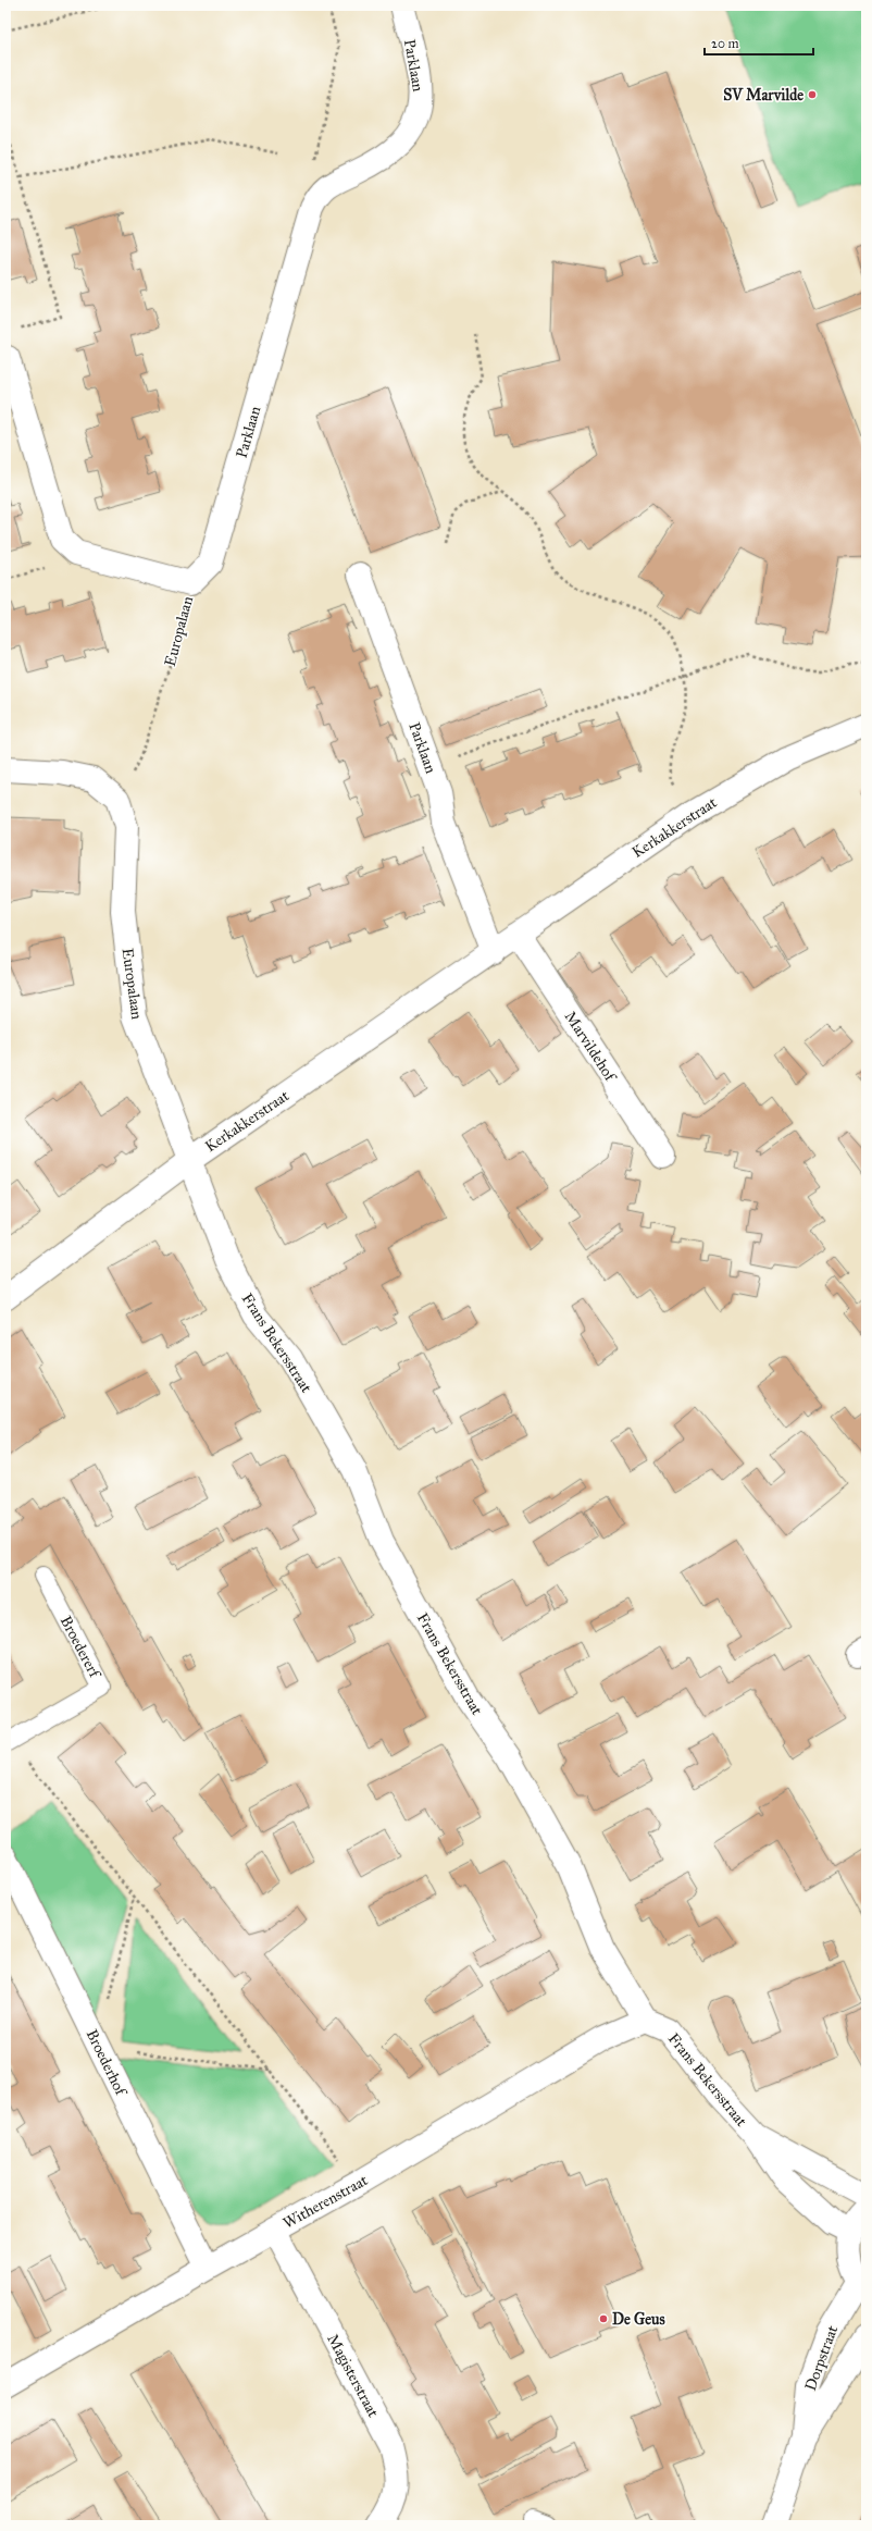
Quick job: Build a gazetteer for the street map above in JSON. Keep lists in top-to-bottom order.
{
  "streets": {
    "street": [
      "Parklaan",
      "Europalaan",
      "Kerkakkerstraat",
      "Marvildehof",
      "Frans Bekersstraat",
      "Broederhof",
      "Witherenstraat",
      "Dorpstraat",
      "Magisterstraat"
    ],
    "lane": ["Broedererf"]
  },
  "crossings": [
    ["Parklaan", "Europalaan"],
    ["Parklaan", "Kerkakkerstraat"],
    ["Europalaan", "Kerkakkerstraat"],
    ["Europalaan", "Frans Bekersstraat"],
    ["Kerkakkerstraat", "Marvildehof"],
    ["Kerkakkerstraat", "Frans Bekersstraat"],
    ["Frans Bekersstraat", "Witherenstraat"],
    ["Broederhof", "Witherenstraat"],
    ["Witherenstraat", "Magisterstraat"]
  ],
  "places": ["SV Marvilde", "De Geus"],
  "scale_bar": "20 m"
}
